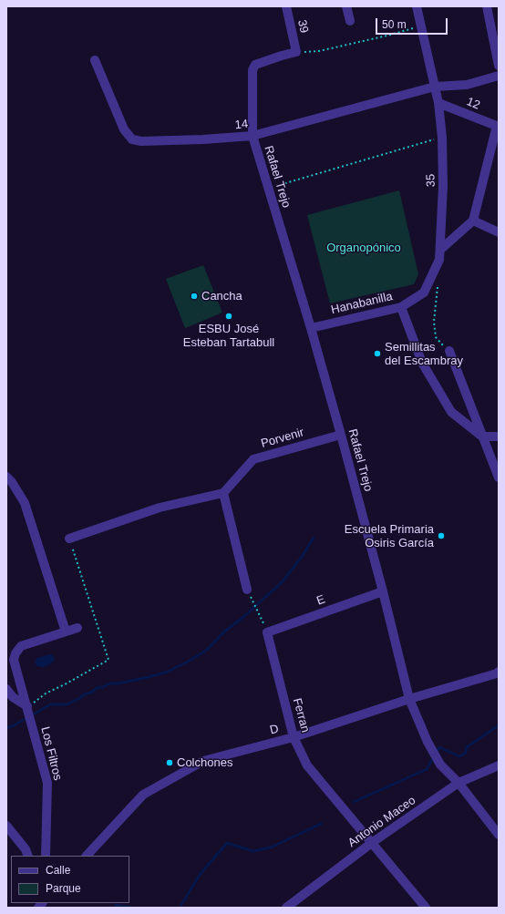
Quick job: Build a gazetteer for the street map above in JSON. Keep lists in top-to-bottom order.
{
  "streets": {
    "street": [
      "39",
      "12",
      "14",
      "Rafael Trejo",
      "35",
      "Hanabanilla",
      "Porvenir",
      "E",
      "Ferran",
      "D",
      "Los Filtros",
      "Antonio Maceo"
    ]
  },
  "crossings": [
    ["39", "Rafael Trejo"],
    ["12", "35"],
    ["14", "Rafael Trejo"],
    ["14", "35"],
    ["Rafael Trejo", "Hanabanilla"],
    ["Rafael Trejo", "Porvenir"],
    ["Rafael Trejo", "E"],
    ["Rafael Trejo", "D"],
    ["Rafael Trejo", "Antonio Maceo"],
    ["35", "Hanabanilla"],
    ["E", "Ferran"],
    ["Ferran", "D"],
    ["Ferran", "Antonio Maceo"]
  ],
  "parks": ["Organopónico"],
  "places": [
    "Cancha",
    "ESBU José Esteban Tartabull",
    "Semillitas del Escambray",
    "Escuela Primaria Osiris García",
    "Colchones"
  ],
  "legend": ["Calle", "Parque"],
  "scale_bar": "50 m"
}
